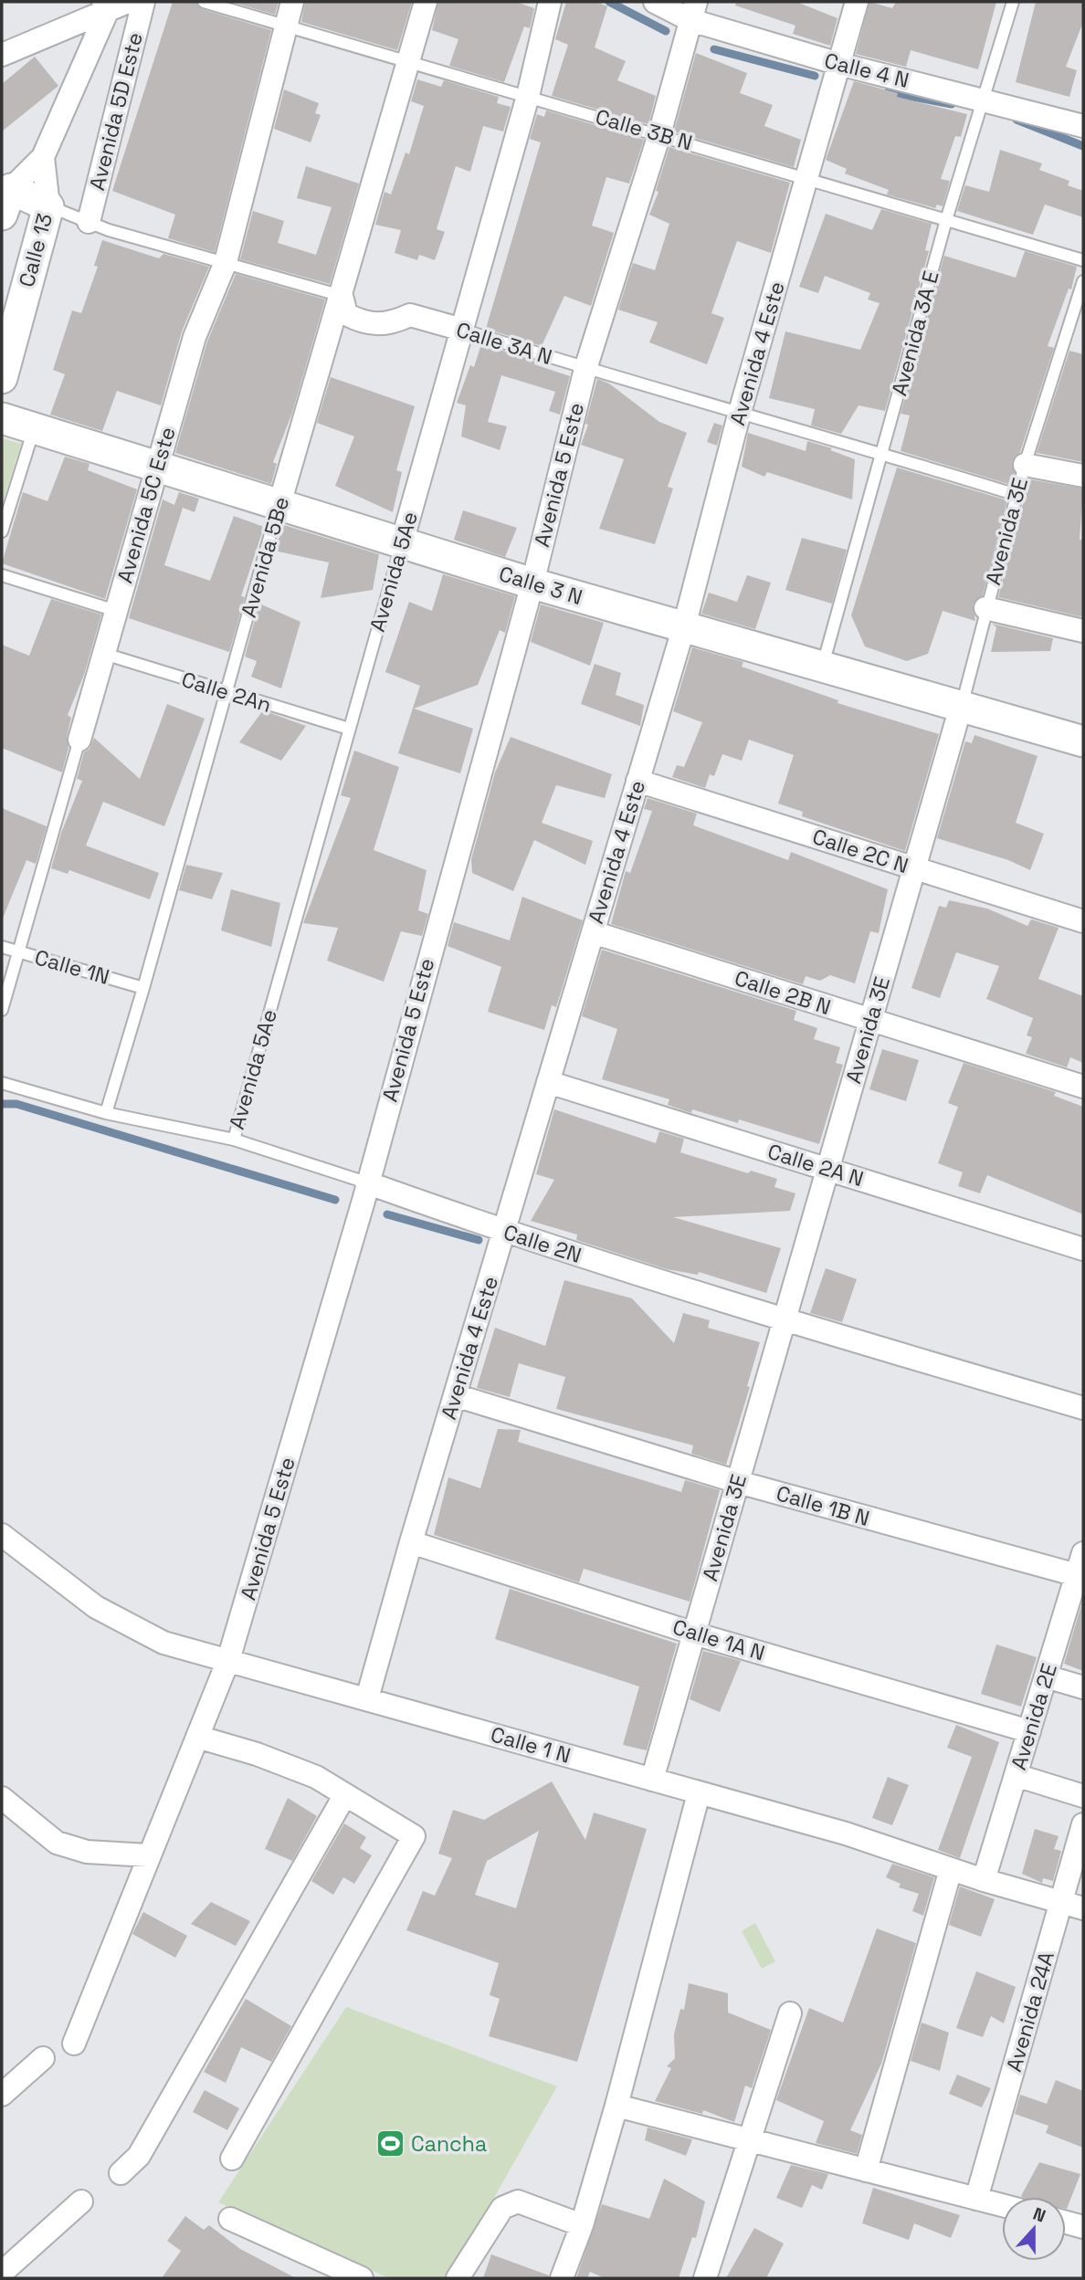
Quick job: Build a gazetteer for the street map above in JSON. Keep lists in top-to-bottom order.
{
  "streets": {
    "street": [
      "Calle 4 N",
      "Avenida 5D Este",
      "Calle 13",
      "Calle 3A N",
      "Avenida 4 Este",
      "Avenida 5 Este",
      "Avenida 5C Este",
      "Avenida 3E",
      "Avenida 5Be",
      "Avenida 5Ae",
      "Calle 3 N",
      "Calle 2C N",
      "Calle 2B N",
      "Calle 2A N",
      "Calle 2N",
      "Calle 1B N",
      "Calle 1A N",
      "Avenida 2E",
      "Calle 1 N",
      "Avenida 24A"
    ],
    "lane": [
      "Calle 3B N",
      "Avenida 3A E",
      "Calle 2An",
      "Calle 1N"
    ]
  },
  "crossings": [
    ["Calle 4 N", "Avenida 3A E"],
    ["Calle 4 N", "Avenida 4 Este"],
    ["Calle 4 N", "Avenida 5 Este"],
    ["Calle 3B N", "Avenida 3A E"],
    ["Calle 3B N", "Avenida 4 Este"],
    ["Calle 3B N", "Avenida 5 Este"],
    ["Calle 3B N", "Avenida 5C Este"],
    ["Calle 3B N", "Avenida 5Be"],
    ["Calle 3B N", "Avenida 5Ae"],
    ["Avenida 3A E", "Calle 3A N"],
    ["Avenida 3A E", "Calle 3 N"],
    ["Calle 3A N", "Avenida 4 Este"],
    ["Calle 3A N", "Avenida 5 Este"],
    ["Calle 3A N", "Avenida 3E"],
    ["Calle 3A N", "Avenida 5Be"],
    ["Calle 3A N", "Avenida 5Ae"],
    ["Avenida 4 Este", "Calle 3 N"],
    ["Avenida 4 Este", "Calle 2C N"],
    ["Avenida 4 Este", "Calle 2B N"],
    ["Avenida 4 Este", "Calle 2A N"],
    ["Avenida 4 Este", "Calle 2N"],
    ["Avenida 4 Este", "Calle 1B N"],
    ["Avenida 4 Este", "Calle 1A N"],
    ["Avenida 4 Este", "Calle 1 N"],
    ["Avenida 5 Este", "Calle 3 N"],
    ["Avenida 5 Este", "Calle 2N"],
    ["Avenida 5 Este", "Calle 1 N"],
    ["Avenida 5C Este", "Calle 3 N"],
    ["Avenida 5C Este", "Calle 2An"],
    ["Avenida 5C Este", "Calle 1N"],
    ["Avenida 3E", "Calle 3 N"],
    ["Avenida 3E", "Calle 2C N"],
    ["Avenida 3E", "Calle 2B N"],
    ["Avenida 3E", "Calle 2A N"],
    ["Avenida 3E", "Calle 2N"],
    ["Avenida 3E", "Calle 1B N"],
    ["Avenida 3E", "Calle 1A N"],
    ["Avenida 3E", "Calle 1 N"],
    ["Avenida 5Be", "Calle 3 N"],
    ["Avenida 5Be", "Calle 2An"],
    ["Avenida 5Be", "Calle 1N"],
    ["Avenida 5Be", "Calle 2N"],
    ["Avenida 5Ae", "Calle 3 N"],
    ["Avenida 5Ae", "Calle 2An"],
    ["Avenida 5Ae", "Calle 2N"],
    ["Calle 1B N", "Avenida 2E"],
    ["Calle 1A N", "Avenida 2E"],
    ["Avenida 2E", "Calle 1 N"],
    ["Calle 1 N", "Avenida 24A"]
  ],
  "places": {
    "sports": ["Cancha"]
  },
  "north": "top"
}
